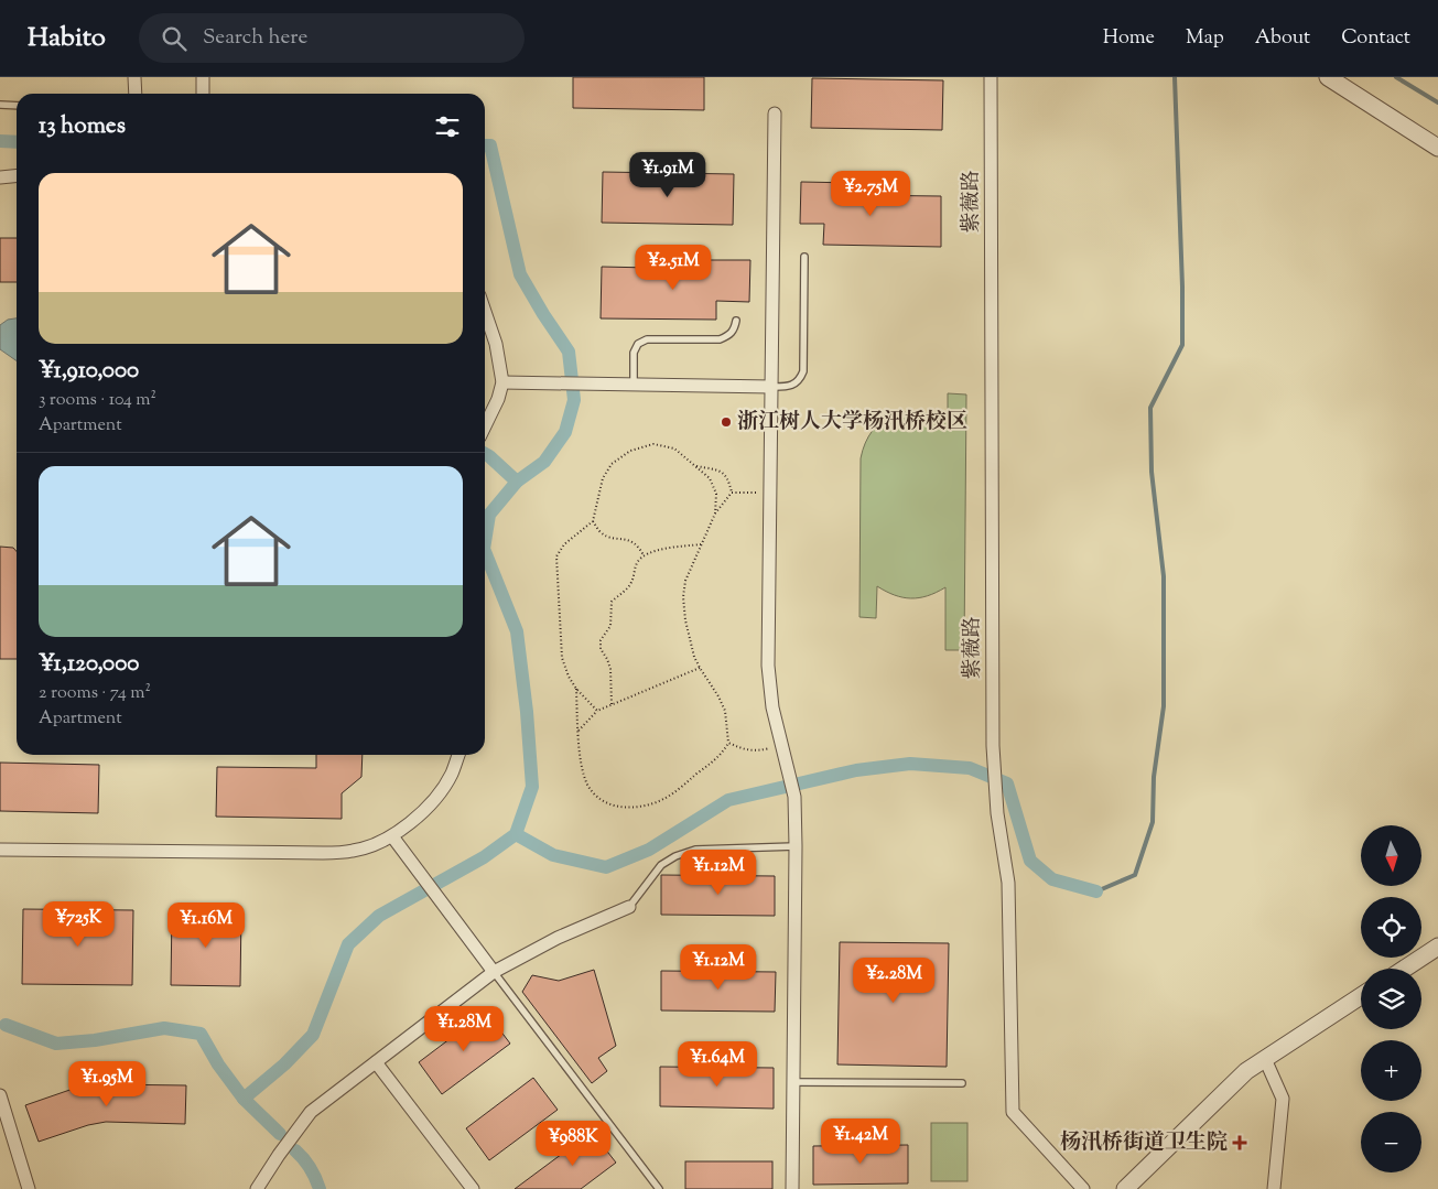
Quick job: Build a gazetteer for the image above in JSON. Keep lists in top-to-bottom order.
{
  "streets": {
    "street": ["紫薇路"]
  },
  "places": {
    "other": ["浙江树人大学杨汛桥校区"],
    "health": ["杨汛桥街道卫生院"]
  },
  "north": "bottom",
  "page": {
    "header": "Habito",
    "search": "Search here",
    "nav": [
      "Home",
      "Map",
      "About",
      "Contact"
    ],
    "heading": "13 homes",
    "price": [
      "¥1.91M",
      "¥2.75M",
      "¥2.51M",
      "¥1.12M",
      "¥725K",
      "¥1.16M",
      "¥1.12M",
      "¥2.28M",
      "¥1.28M",
      "¥1.64M",
      "¥1.95M",
      "¥1.42M",
      "¥988K"
    ],
    "list": [
      {
        "name": "¥1,910,000",
        "note": "3 rooms · 104 m² · Apartment"
      },
      {
        "name": "¥1,120,000",
        "note": "2 rooms · 74 m² · Apartment"
      }
    ],
    "map_buttons": ["+", "−"]
  }
}
